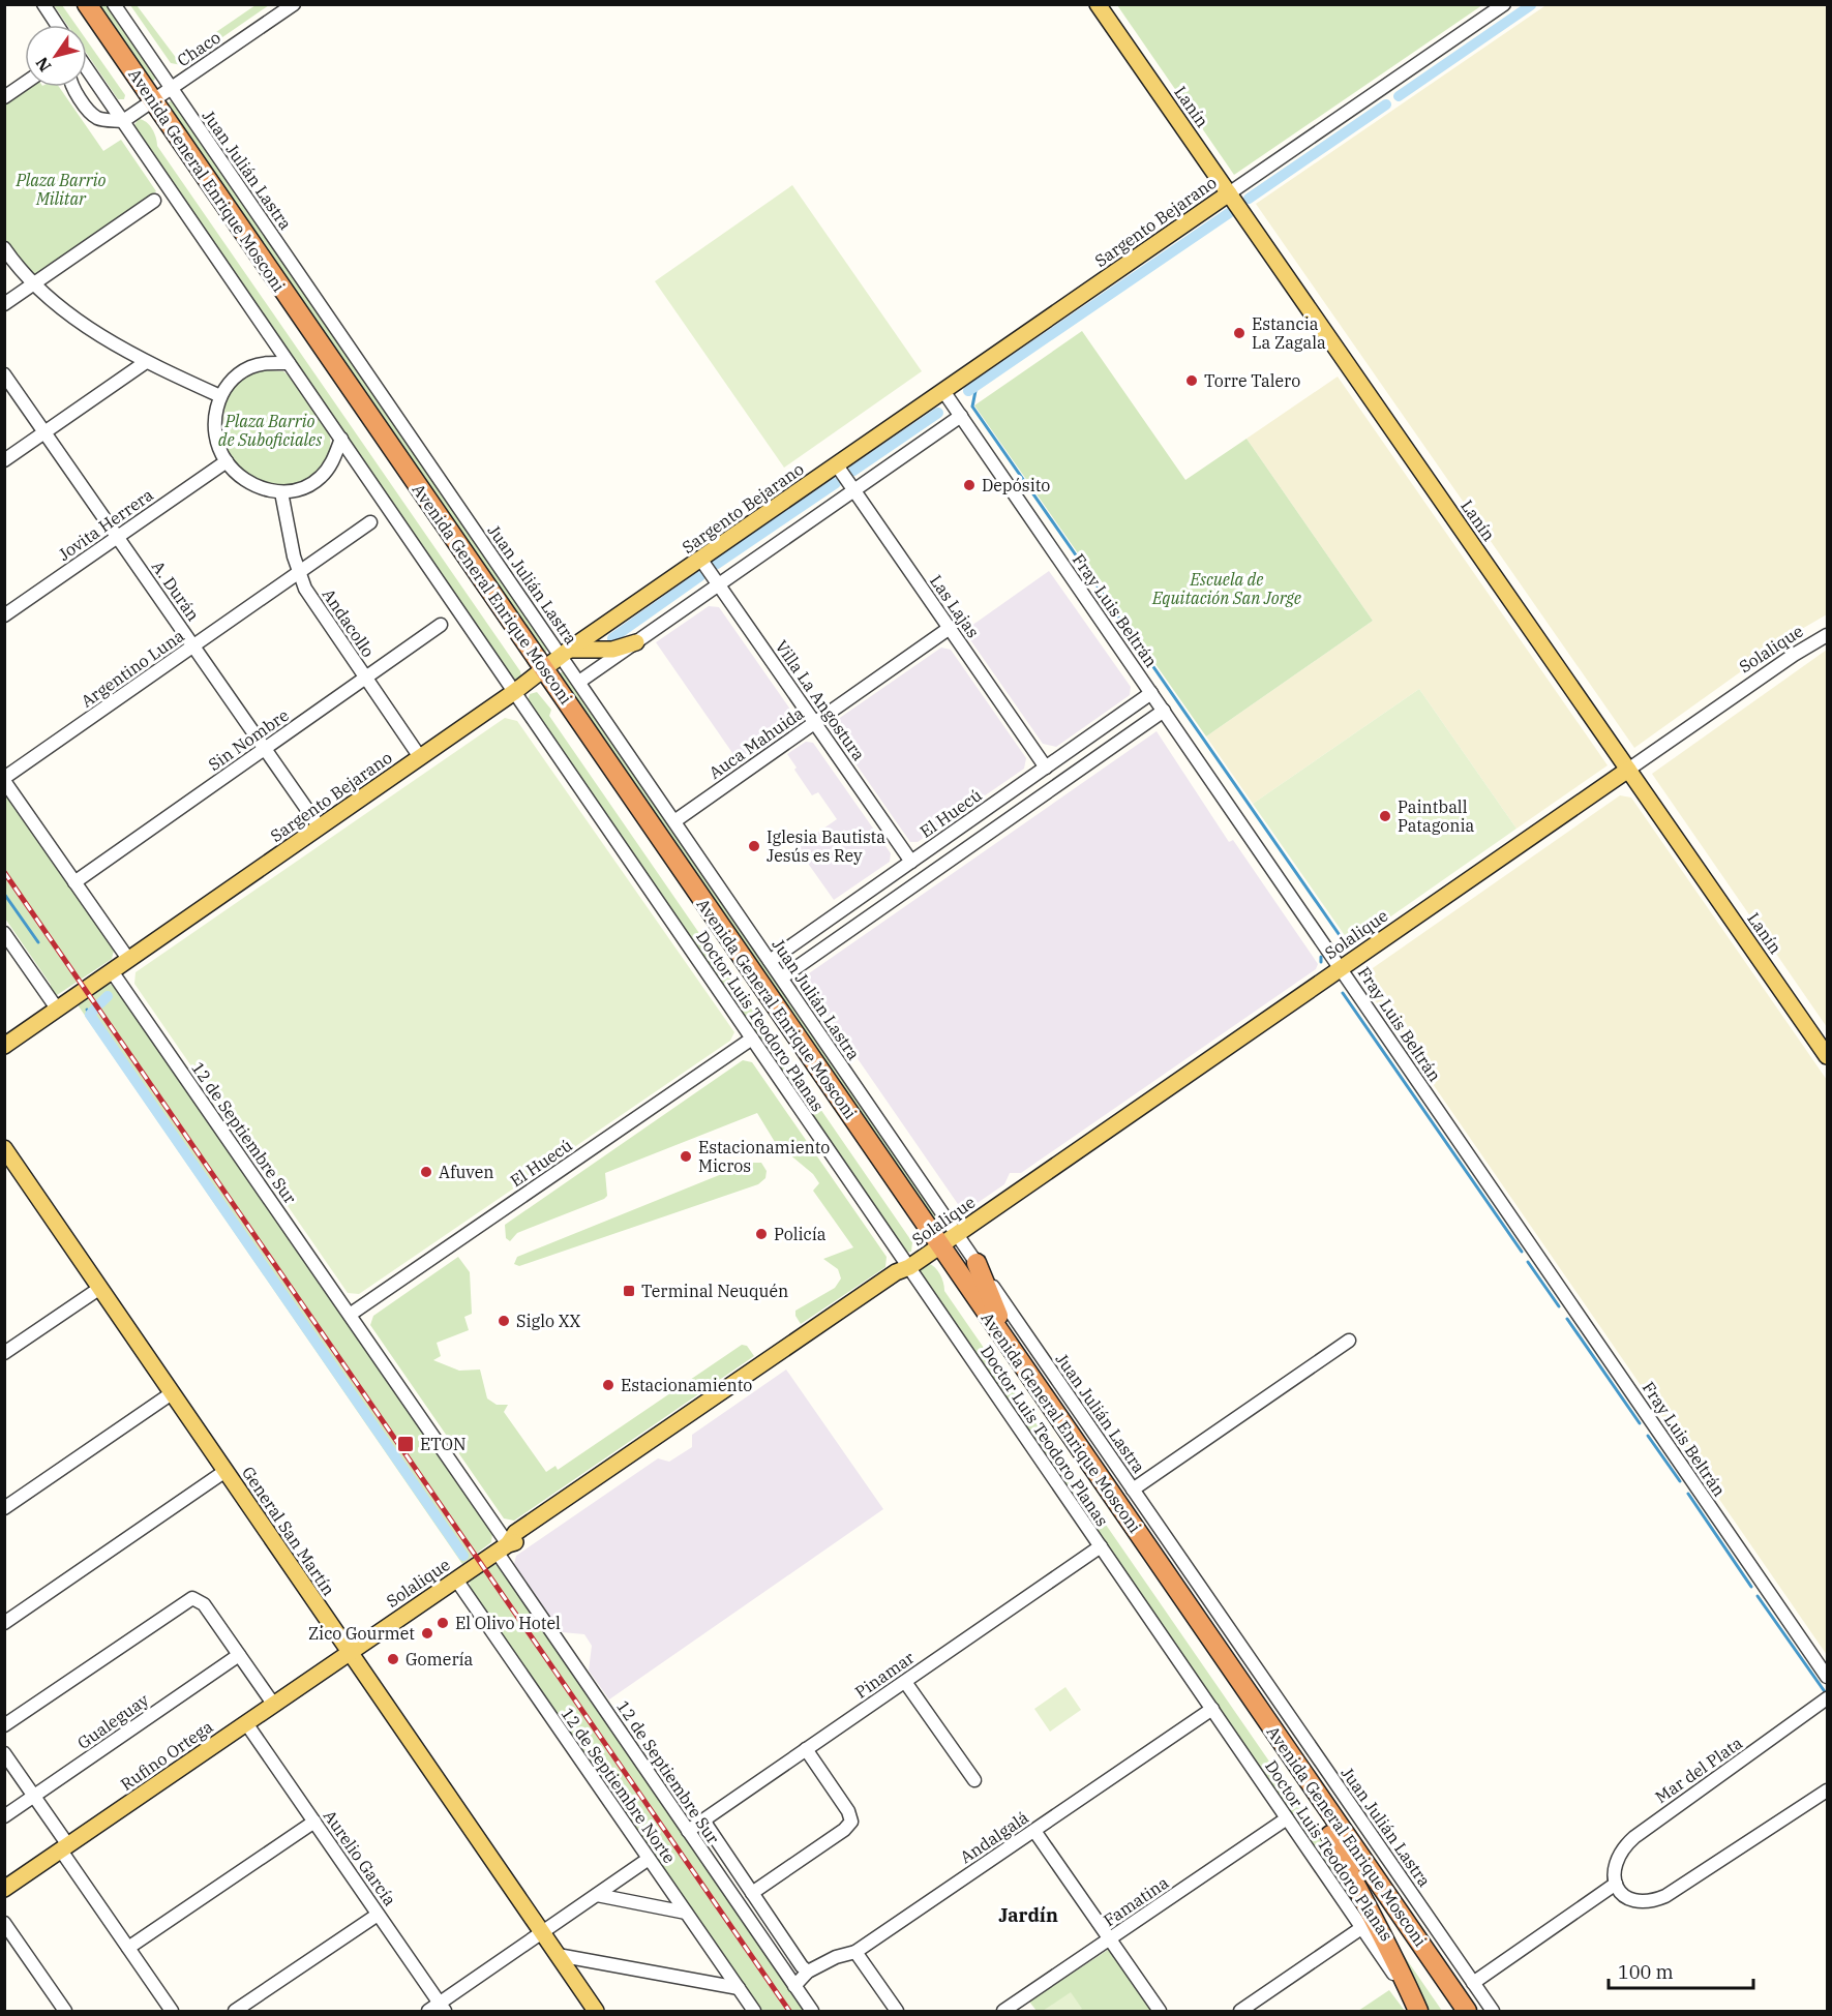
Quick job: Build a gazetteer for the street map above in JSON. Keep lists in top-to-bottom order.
{
  "streets": {
    "highway": ["Avenida General Enrique Mosconi"],
    "main road": [
      "Lanín",
      "Sargento Bejarano",
      "Solalique",
      "General San Martín",
      "Rufino Ortega"
    ],
    "street": [
      "Chaco",
      "Juan Julián Lastra",
      "Jovita Herrera",
      "A. Durán",
      "Las Lajas",
      "Fray Luis Beltrán",
      "Andacollo",
      "Argentino Luna",
      "Villa La Angostura",
      "Sin Nombre",
      "Auca Mahuida",
      "El Huecú",
      "Doctor Luis Teodoro Planas",
      "12 de Septiembre Sur",
      "Pinamar",
      "Gualeguay",
      "Mar del Plata",
      "12 de Septiembre Norte",
      "Andalgalá",
      "Aurelio García",
      "Famatina"
    ]
  },
  "crossings": [
    ["Chaco", "Juan Julián Lastra"],
    ["Chaco", "Avenida General Enrique Mosconi"],
    ["Chaco", "Doctor Luis Teodoro Planas"],
    ["Lanín", "Sargento Bejarano"],
    ["Lanín", "Solalique"],
    ["Juan Julián Lastra", "Sargento Bejarano"],
    ["Juan Julián Lastra", "Solalique"],
    ["Juan Julián Lastra", "Auca Mahuida"],
    ["Juan Julián Lastra", "El Huecú"],
    ["Avenida General Enrique Mosconi", "Sargento Bejarano"],
    ["Avenida General Enrique Mosconi", "Solalique"],
    ["Sargento Bejarano", "A. Durán"],
    ["Sargento Bejarano", "Las Lajas"],
    ["Sargento Bejarano", "Fray Luis Beltrán"],
    ["Sargento Bejarano", "Andacollo"],
    ["Sargento Bejarano", "Villa La Angostura"],
    ["Sargento Bejarano", "Doctor Luis Teodoro Planas"],
    ["Sargento Bejarano", "12 de Septiembre Sur"],
    ["Jovita Herrera", "A. Durán"],
    ["Jovita Herrera", "Andacollo"],
    ["Jovita Herrera", "Doctor Luis Teodoro Planas"],
    ["A. Durán", "Argentino Luna"],
    ["A. Durán", "Sin Nombre"],
    ["Las Lajas", "Auca Mahuida"],
    ["Las Lajas", "El Huecú"],
    ["Fray Luis Beltrán", "Solalique"],
    ["Fray Luis Beltrán", "El Huecú"],
    ["Andacollo", "Argentino Luna"],
    ["Andacollo", "Sin Nombre"],
    ["Andacollo", "Doctor Luis Teodoro Planas"],
    ["Solalique", "Doctor Luis Teodoro Planas"],
    ["Solalique", "12 de Septiembre Sur"],
    ["Solalique", "General San Martín"],
    ["Solalique", "Rufino Ortega"],
    ["Solalique", "12 de Septiembre Norte"],
    ["Villa La Angostura", "Auca Mahuida"],
    ["Villa La Angostura", "El Huecú"],
    ["El Huecú", "Doctor Luis Teodoro Planas"],
    ["El Huecú", "12 de Septiembre Sur"],
    ["Doctor Luis Teodoro Planas", "Pinamar"],
    ["Doctor Luis Teodoro Planas", "Andalgalá"],
    ["Doctor Luis Teodoro Planas", "Famatina"],
    ["12 de Septiembre Sur", "Pinamar"],
    ["12 de Septiembre Sur", "Andalgalá"],
    ["General San Martín", "Rufino Ortega"],
    ["Rufino Ortega", "Aurelio García"]
  ],
  "districts": ["Jardín"],
  "parks": ["Plaza Barrio Militar", "Plaza Barrio de Suboficiales", "Escuela de Equitación San Jorge"],
  "places": {
    "other": [
      "Estancia La Zagala",
      "Torre Talero",
      "Depósito",
      "Paintball Patagonia",
      "Iglesia Bautista Jesús es Rey",
      "Estacionamiento Micros",
      "Afuven",
      "Policía",
      "Siglo XX",
      "Estacionamiento",
      "El Olivo Hotel",
      "Zico Gourmet",
      "Gomería"
    ],
    "transit": ["Terminal Neuquén", "ETON"]
  },
  "scale_bar": "100 m",
  "north": "bottom left"
}
